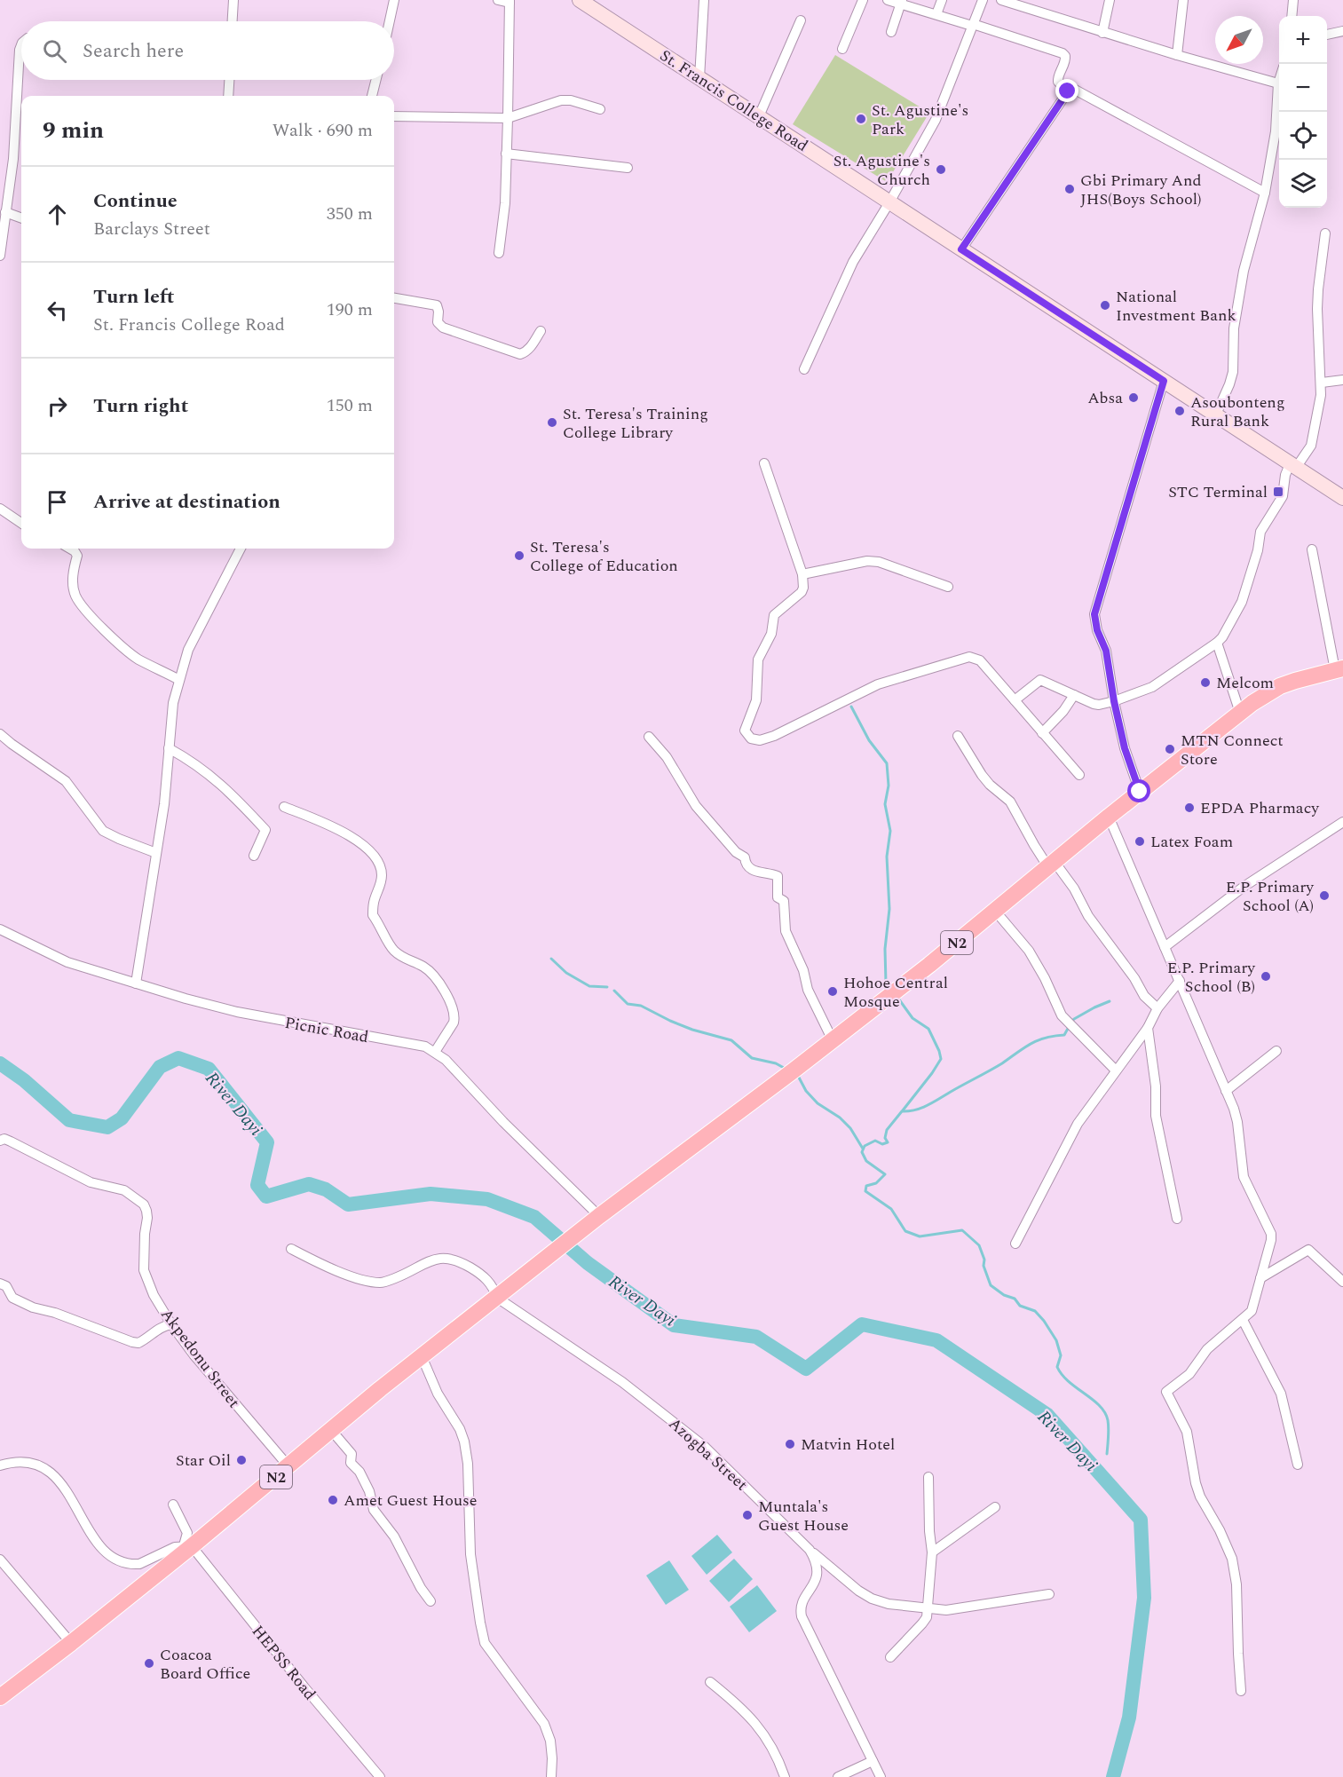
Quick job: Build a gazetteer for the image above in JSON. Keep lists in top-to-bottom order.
{
  "streets": {
    "highway": ["N2"],
    "main road": ["St. Francis College Road"],
    "street": [
      "Picnic Road",
      "Akpedonu Street",
      "Azogba Street",
      "HEPSS Road"
    ]
  },
  "crossings": [
    ["N2", "Picnic Road"],
    ["N2", "Akpedonu Street"],
    ["N2", "Azogba Street"],
    ["N2", "HEPSS Road"]
  ],
  "water": ["River Dayi"],
  "places": {
    "other": [
      "St. Agustine's Park",
      "St. Agustine's Church",
      "Gbi Primary And JHS(Boys School)",
      "National Investment Bank",
      "Absa",
      "Asoubonteng Rural Bank",
      "St. Teresa's Training College Library",
      "St. Teresa's College of Education",
      "Melcom",
      "MTN Connect Store",
      "EPDA Pharmacy",
      "Latex Foam",
      "E.P. Primary School (A)",
      "E.P. Primary School (B)",
      "Hohoe Central Mosque",
      "Matvin Hotel",
      "Star Oil",
      "Amet Guest House",
      "Muntala's Guest House",
      "Coacoa Board Office"
    ],
    "transit": ["STC Terminal"]
  },
  "north": "bottom left",
  "page": {
    "map_buttons": ["+", "−"],
    "search": "Search here",
    "heading": ["9 min", "Walk · 690 m"],
    "list": [
      ["Continue", "Barclays Street", "350 m"],
      ["Turn left", "St. Francis College Road", "190 m"],
      ["Turn right", "150 m"],
      "Arrive at destination"
    ]
  }
}
